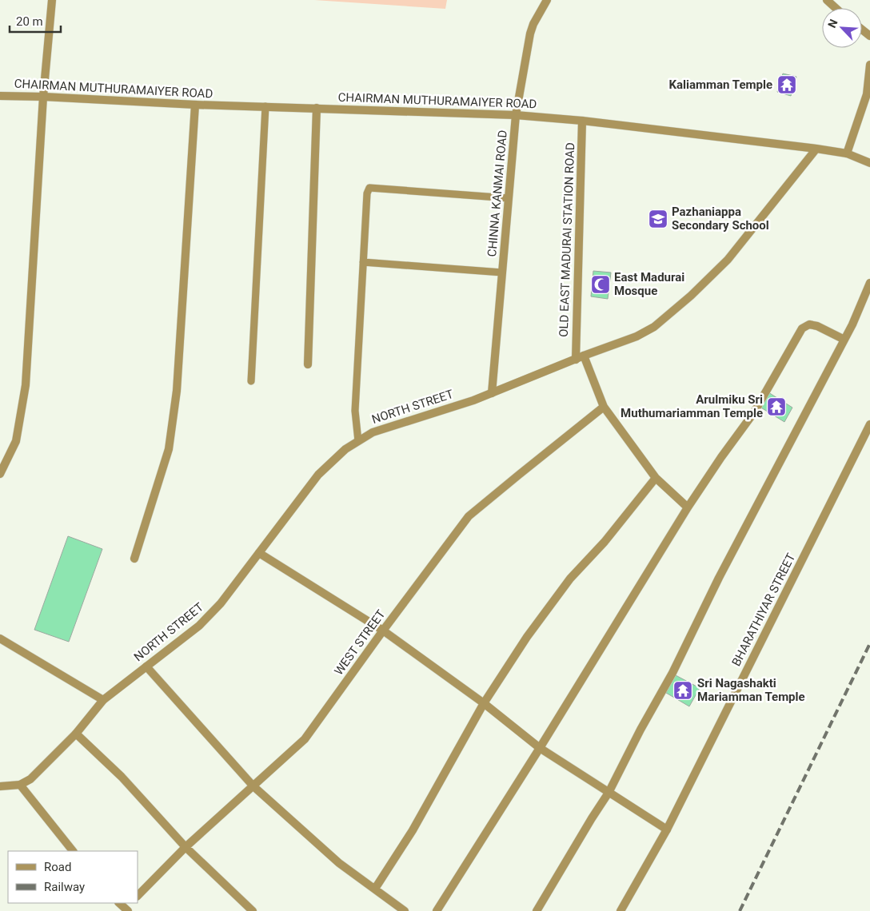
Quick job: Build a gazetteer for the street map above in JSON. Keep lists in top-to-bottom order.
{
  "streets": {
    "street": [
      "CHAIRMAN MUTHURAMAIYER ROAD",
      "CHINNA KANMAI ROAD",
      "OLD EAST MADURAI STATION ROAD",
      "NORTH STREET",
      "BHARATHIYAR STREET",
      "WEST STREET"
    ]
  },
  "crossings": [
    ["CHAIRMAN MUTHURAMAIYER ROAD", "CHINNA KANMAI ROAD"],
    ["CHAIRMAN MUTHURAMAIYER ROAD", "OLD EAST MADURAI STATION ROAD"],
    ["CHAIRMAN MUTHURAMAIYER ROAD", "NORTH STREET"],
    ["CHINNA KANMAI ROAD", "NORTH STREET"],
    ["OLD EAST MADURAI STATION ROAD", "NORTH STREET"]
  ],
  "places": {
    "temple": ["Kaliamman Temple", "Arulmiku Sri Muthumariamman Temple", "Sri Nagashakti Mariamman Temple"],
    "school or university": ["Pazhaniappa Secondary School"],
    "mosque": ["East Madurai Mosque"]
  },
  "legend": ["Road", "Railway"],
  "scale_bar": "20 m",
  "north": "top left"
}
